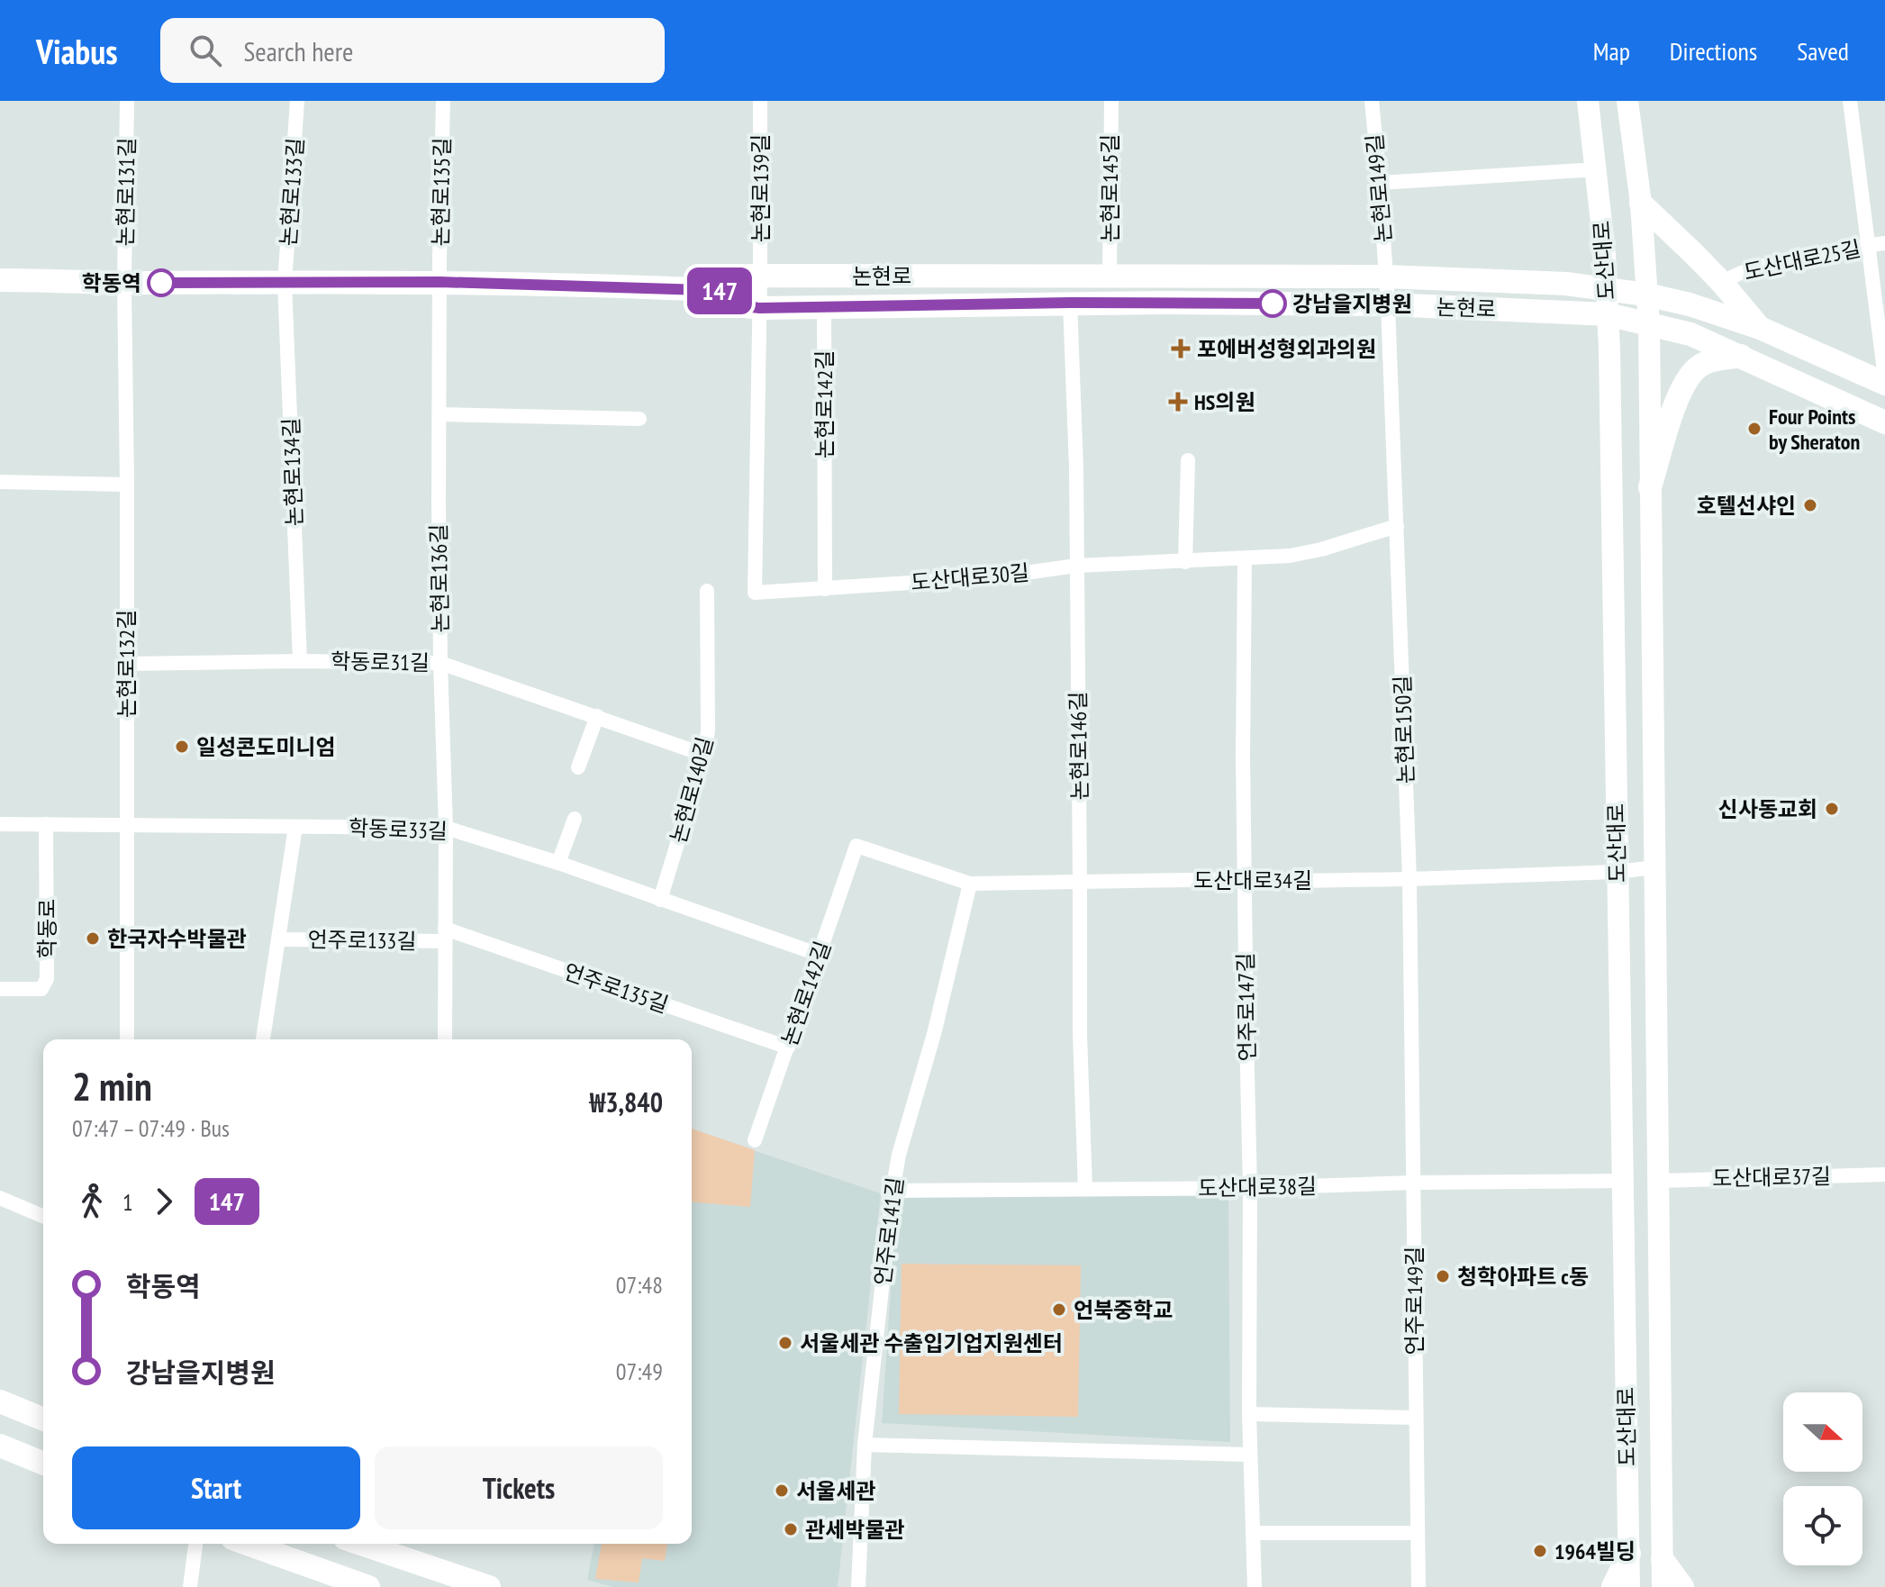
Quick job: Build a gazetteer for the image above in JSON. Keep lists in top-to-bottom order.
{
  "streets": {
    "main road": ["도산대로", "논현로"],
    "street": [
      "논현로139길",
      "논현로145길",
      "논현로149길",
      "논현로131길",
      "논현로133길",
      "논현로135길",
      "도산대로25길",
      "논현로142길",
      "논현로134길",
      "도산대로30길",
      "논현로136길",
      "학동로31길",
      "논현로132길",
      "논현로150길",
      "논현로146길",
      "논현로140길",
      "학동로33길",
      "도산대로34길",
      "학동로",
      "언주로133길",
      "언주로135길",
      "언주로147길",
      "도산대로37길",
      "도산대로38길",
      "언주로141길",
      "언주로149길"
    ]
  },
  "crossings": [
    ["논현로139길", "논현로"],
    ["논현로139길", "도산대로30길"],
    ["논현로145길", "논현로"],
    ["논현로149길", "논현로"],
    ["논현로149길", "논현로150길"],
    ["논현로131길", "논현로"],
    ["논현로131길", "논현로132길"],
    ["논현로133길", "논현로"],
    ["논현로133길", "논현로134길"],
    ["논현로135길", "논현로"],
    ["논현로135길", "논현로136길"],
    ["도산대로", "논현로"],
    ["도산대로", "도산대로34길"],
    ["도산대로", "도산대로37길"],
    ["도산대로", "도산대로38길"],
    ["논현로", "논현로142길"],
    ["논현로", "논현로134길"],
    ["논현로", "도산대로30길"],
    ["논현로", "논현로136길"],
    ["논현로", "논현로132길"],
    ["논현로", "논현로150길"],
    ["논현로", "논현로146길"],
    ["논현로142길", "도산대로30길"],
    ["논현로142길", "학동로33길"],
    ["논현로142길", "도산대로34길"],
    ["논현로142길", "언주로135길"],
    ["논현로134길", "학동로31길"],
    ["도산대로30길", "논현로150길"],
    ["도산대로30길", "논현로146길"],
    ["도산대로30길", "언주로147길"],
    ["논현로136길", "학동로31길"],
    ["논현로136길", "학동로33길"],
    ["학동로31길", "논현로132길"],
    ["학동로31길", "논현로140길"],
    ["논현로132길", "학동로33길"],
    ["논현로150길", "도산대로34길"],
    ["논현로150길", "도산대로38길"],
    ["논현로150길", "언주로149길"],
    ["논현로146길", "도산대로34길"],
    ["논현로146길", "도산대로38길"],
    ["논현로140길", "학동로33길"],
    ["학동로33길", "학동로"],
    ["학동로33길", "언주로133길"],
    ["도산대로34길", "언주로147길"],
    ["도산대로34길", "언주로141길"],
    ["언주로133길", "언주로135길"],
    ["언주로147길", "도산대로38길"],
    ["도산대로38길", "언주로141길"],
    ["도산대로38길", "언주로149길"]
  ],
  "places": {
    "other": [
      "학동역",
      "강남을지병원",
      "Four Points by Sheraton",
      "호텔선샤인",
      "일성콘도미니엄",
      "신사동교회",
      "한국자수박물관",
      "청학아파트 c동",
      "언북중학교",
      "서울세관 수출입기업지원센터",
      "서울세관",
      "관세박물관",
      "1964빌딩"
    ],
    "health": ["포에버성형외과의원", "HS의원"]
  },
  "lines": ["bus line 147"],
  "north": "right",
  "page": {
    "header": "Viabus",
    "search": "Search here",
    "nav": ["Map", "Directions", "Saved"],
    "on_map": "147",
    "heading": ["2 min", "07:47 – 07:49 · Bus", "₩3,840"],
    "legs": ["1", "147"],
    "list": [
      {
        "name": "학동역",
        "value": "07:48"
      },
      {
        "name": "강남을지병원",
        "value": "07:49"
      }
    ],
    "buttons": ["Start", "Tickets"]
  }
}
